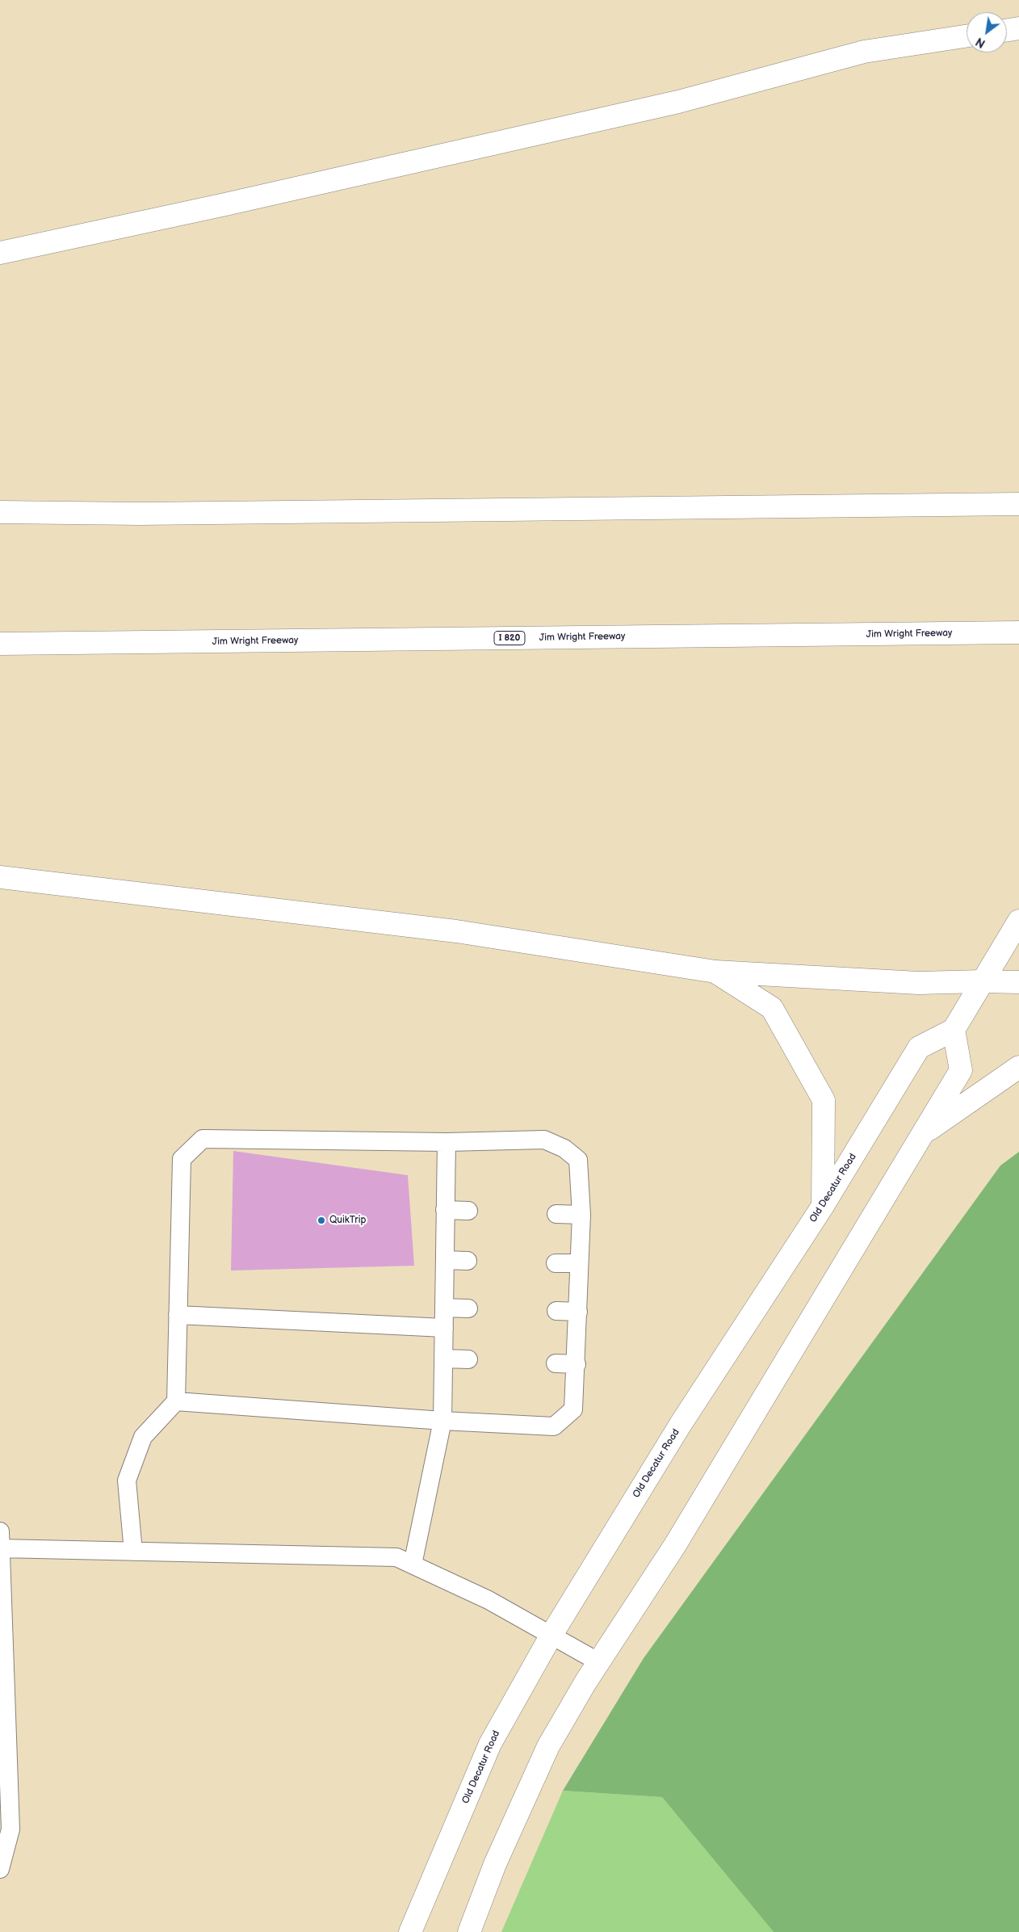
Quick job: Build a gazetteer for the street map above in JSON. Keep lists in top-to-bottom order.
{
  "streets": {
    "main road": ["Jim Wright Freeway", "I 820", "Old Decatur Road"]
  },
  "places": ["QuikTrip"],
  "north": "bottom left"
}
